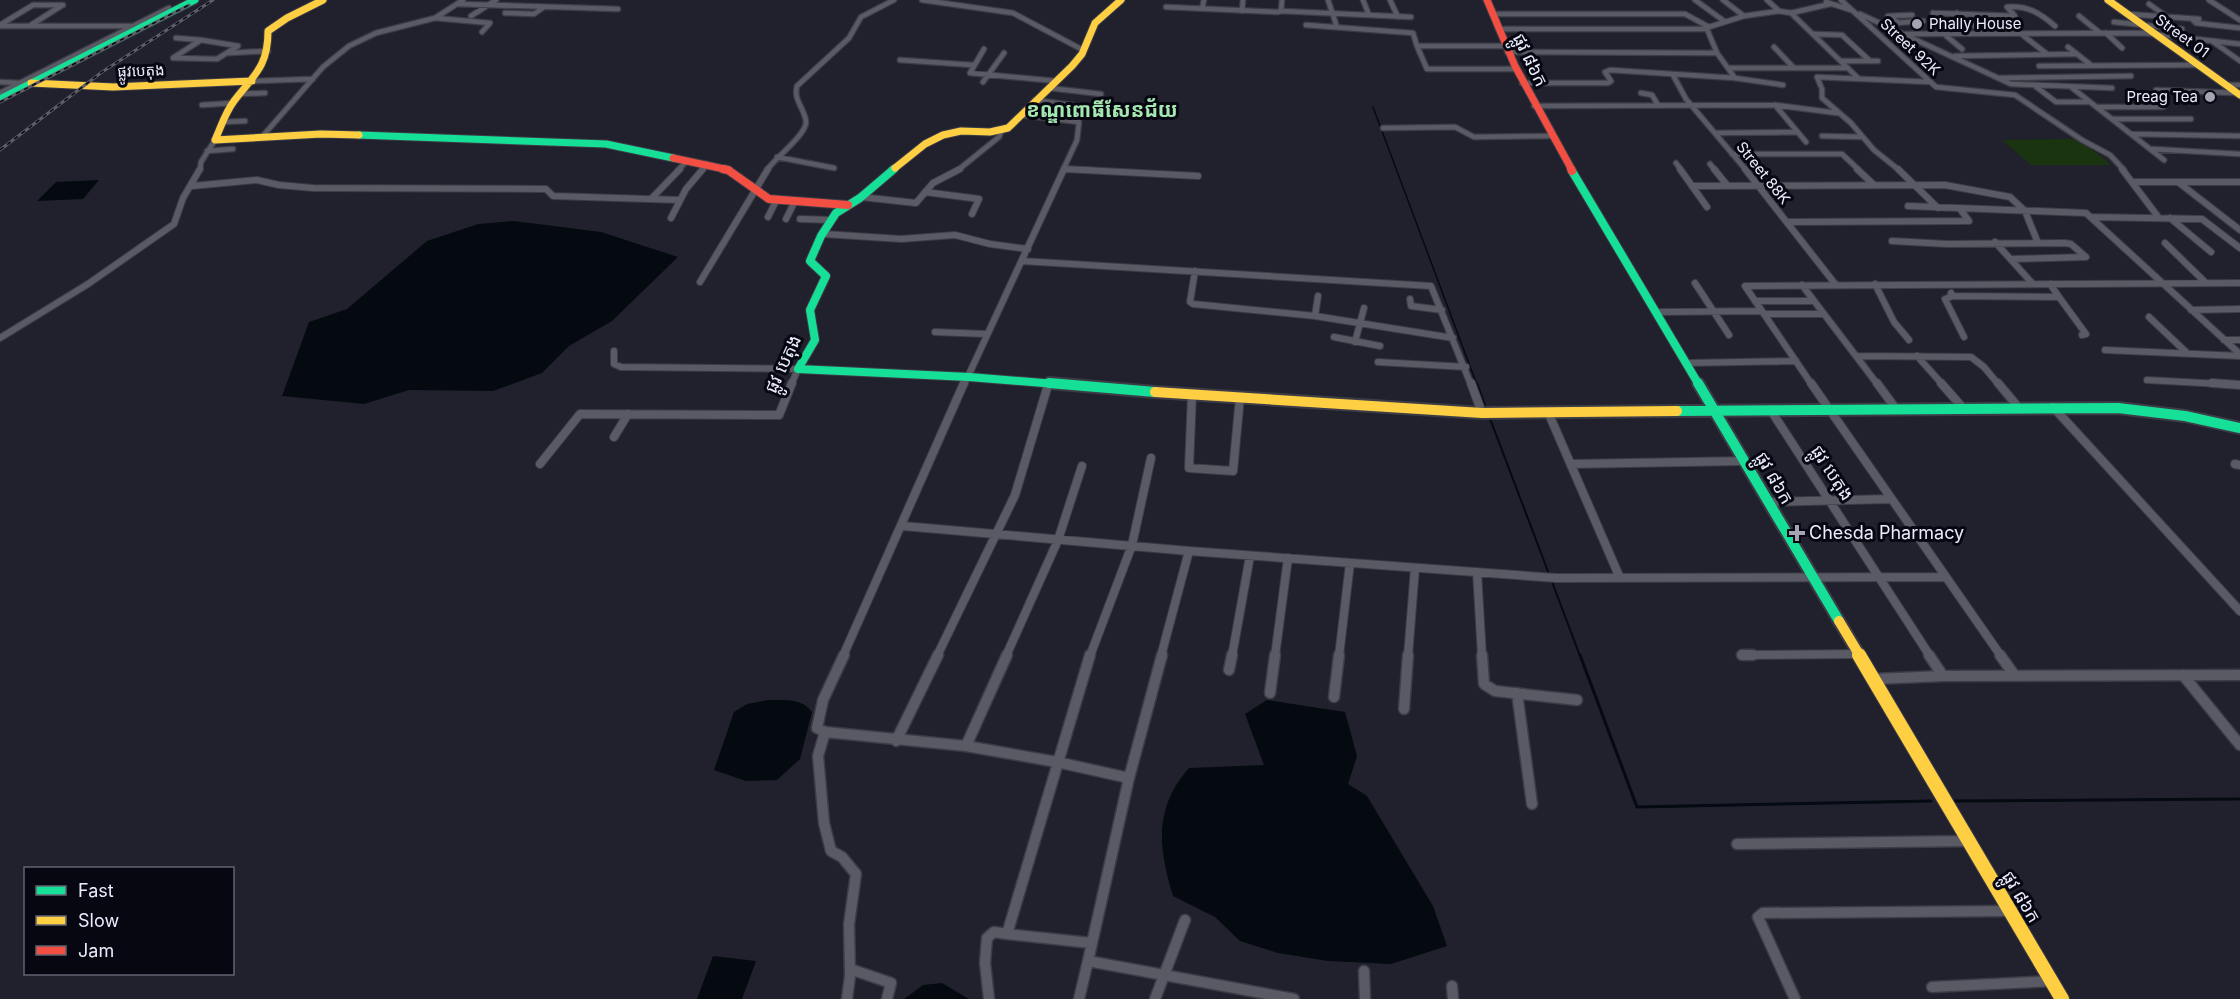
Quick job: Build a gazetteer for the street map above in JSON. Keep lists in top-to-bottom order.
{
  "streets": {
    "street": [
      "Street 01",
      "Street 92K",
      "ផ្លូវ ៨៦ក",
      "ផ្លូវបេតុង",
      "Street 88K",
      "ផ្លូវ បេតុង"
    ]
  },
  "districts": ["ខណ្ឌពោធិ៍សែនជ័យ"],
  "places": {
    "other": ["Phally House", "Preag Tea"],
    "health": ["Chesda Pharmacy"]
  },
  "legend": ["Fast", "Slow", "Jam"]
}
